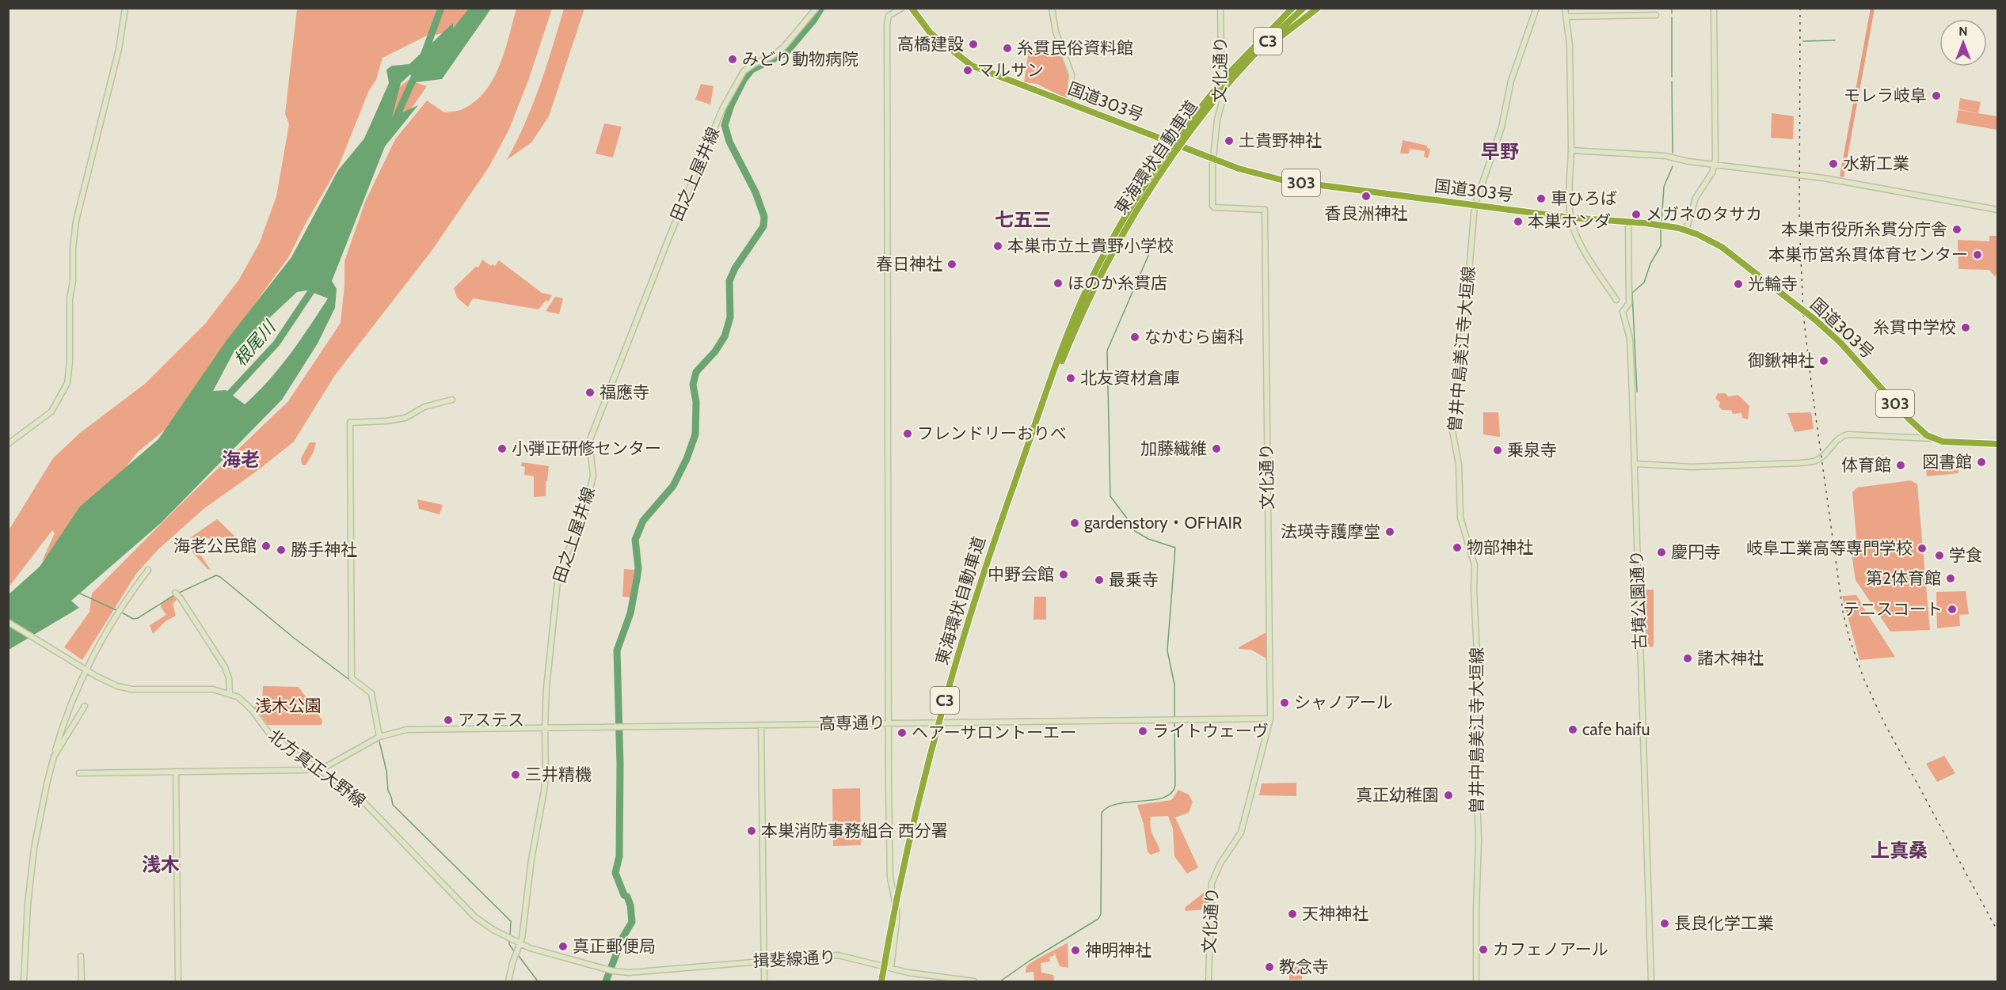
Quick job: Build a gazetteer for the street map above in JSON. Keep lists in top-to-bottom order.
{
  "streets": {
    "highway": [
      "C3",
      "国道303号",
      "東海環状自動車道",
      "303"
    ],
    "street": [
      "文化通り",
      "田之上屋井線",
      "曽井中島美江寺大垣線",
      "古墳公園通り",
      "高専通り",
      "北方真正大野線",
      "揖斐線通り"
    ]
  },
  "crossings": [
    ["文化通り", "国道303号"],
    ["文化通り", "高専通り"],
    ["国道303号", "曽井中島美江寺大垣線"],
    ["国道303号", "古墳公園通り"],
    ["田之上屋井線", "高専通り"],
    ["田之上屋井線", "北方真正大野線"],
    ["田之上屋井線", "揖斐線通り"],
    ["高専通り", "北方真正大野線"],
    ["北方真正大野線", "揖斐線通り"]
  ],
  "districts": [
    "早野",
    "七五三",
    "海老",
    "上真桑",
    "浅木"
  ],
  "water": ["根尾川"],
  "parks": ["浅木公園"],
  "places": [
    "高橋建設",
    "糸貫民俗資料館",
    "みどり動物病院",
    "マルサン",
    "モレラ岐阜",
    "土貴野神社",
    "水新工業",
    "香良洲神社",
    "車ひろば",
    "メガネのタサカ",
    "本巣ホンダ",
    "本巣市役所糸貫分庁舎",
    "本巣市立土貴野小学校",
    "本巣市営糸貫体育センター",
    "春日神社",
    "ほのか糸貫店",
    "光輪寺",
    "糸貫中学校",
    "なかむら歯科",
    "御鍬神社",
    "北友資材倉庫",
    "福應寺",
    "フレンドリーおりべ",
    "小弾正研修センター",
    "加藤繊維",
    "乗泉寺",
    "図書館",
    "体育館",
    "gardenstory・OFHAIR",
    "法瑛寺護摩堂",
    "海老公民館",
    "物部神社",
    "岐阜工業高等専門学校",
    "勝手神社",
    "慶円寺",
    "学食",
    "中野会館",
    "第2体育館",
    "最乗寺",
    "テニスコート",
    "諸木神社",
    "シャノアール",
    "アステス",
    "cafe haifu",
    "ライトウェーヴ",
    "ヘアーサロントーエー",
    "三井精機",
    "真正幼稚園",
    "本巣消防事務組合 西分署",
    "天神神社",
    "長良化学工業",
    "真正郵便局",
    "カフェノアール",
    "神明神社",
    "教念寺"
  ],
  "north": "top"
}
